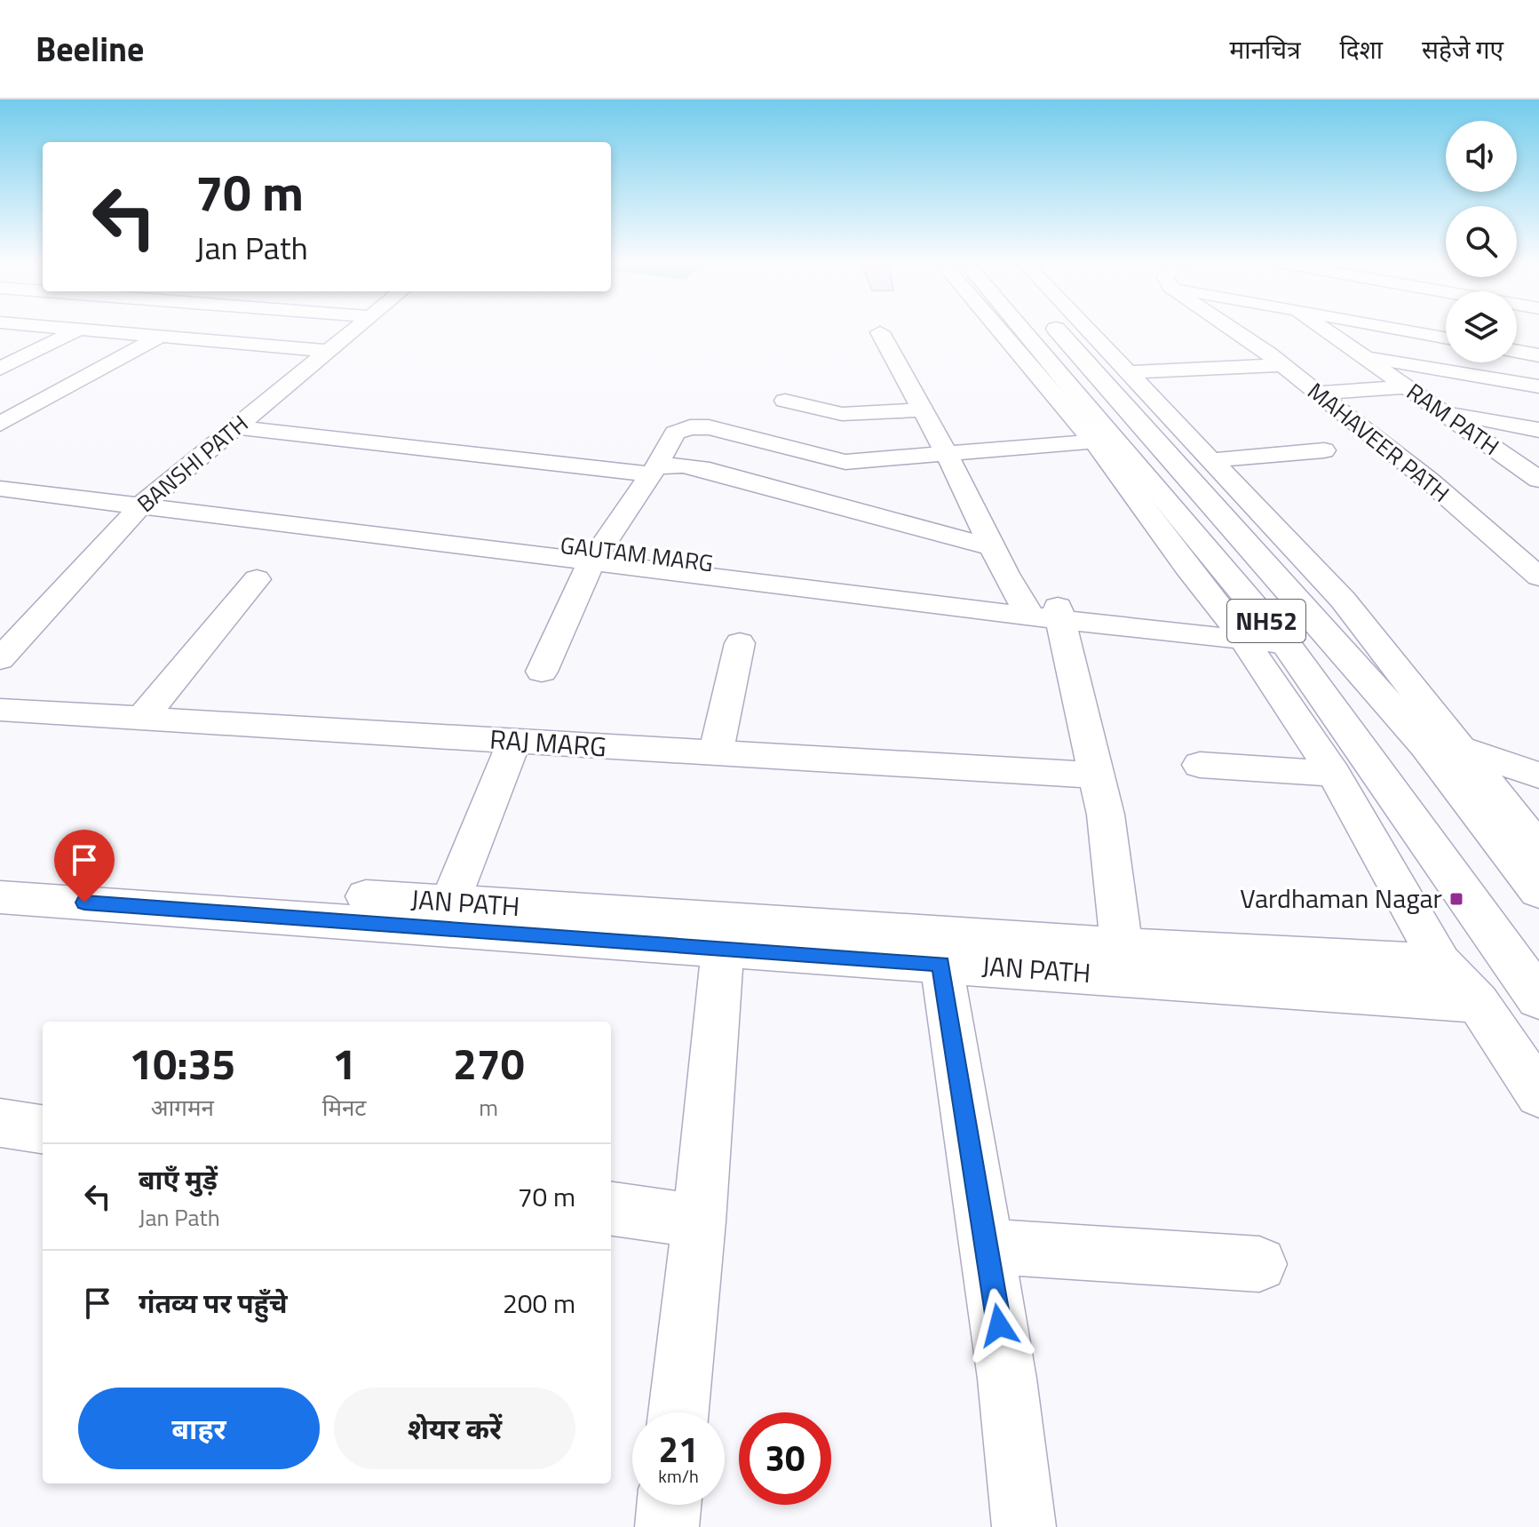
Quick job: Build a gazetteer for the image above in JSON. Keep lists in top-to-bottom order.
{
  "streets": {
    "highway": ["NH52"],
    "street": [
      "RAM PATH",
      "MAHAVEER PATH",
      "BANSHI PATH",
      "GAUTAM MARG",
      "RAJ MARG",
      "JAN PATH"
    ]
  },
  "crossings": [
    ["BANSHI PATH", "GAUTAM MARG"],
    ["GAUTAM MARG", "NH52"]
  ],
  "places": {
    "transit": ["Vardhaman Nagar"]
  },
  "page": {
    "header": "Beeline",
    "nav": ["मानचित्र", "दिशा", "सहेजे गए"],
    "turn": ["70 m", "Jan Path"],
    "eta": [
      "10:35",
      "आगमन",
      "1",
      "मिनट",
      "270",
      "m"
    ],
    "list": [
      {
        "name": "बाएँ मुड़ें",
        "note": "Jan Path",
        "value": "70 m"
      },
      {
        "name": "गंतव्य पर पहुँचे",
        "value": "200 m"
      }
    ],
    "buttons": ["बाहर", "शेयर करें"],
    "speed": "21 km/h",
    "limit": "30"
  }
}
